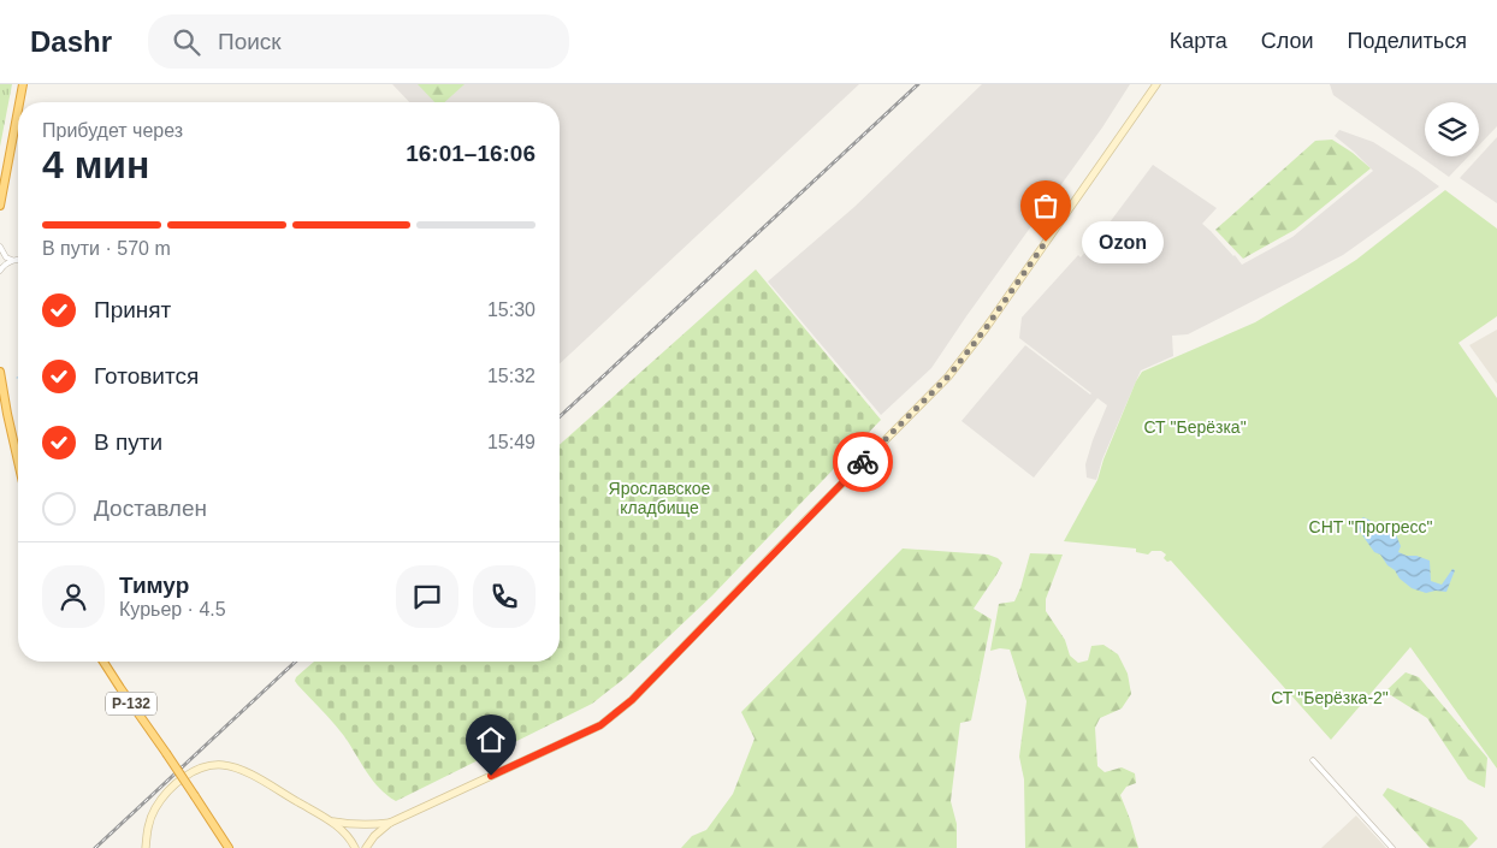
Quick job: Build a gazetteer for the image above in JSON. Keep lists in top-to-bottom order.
{
  "streets": {
    "highway": ["Р-132"]
  },
  "parks": [
    "СТ \"Берёзка\"",
    "Ярославское кладбище",
    "СНТ \"Прогресс\"",
    "СТ \"Берёзка-2\""
  ],
  "places": ["Ozon"],
  "page": {
    "header": "Dashr",
    "search": "Поиск",
    "nav": ["Карта", "Слои", "Поделиться"],
    "heading": ["4 мин", "Прибудет через", "16:01–16:06"],
    "panel": ["Тимур", "Курьер · 4.5"],
    "bar": "В пути · 570 m",
    "bubble": "Ozon",
    "list": [
      ["Принят", "15:30"],
      ["Готовится", "15:32"],
      ["В пути", "15:49"],
      "Доставлен"
    ]
  }
}
